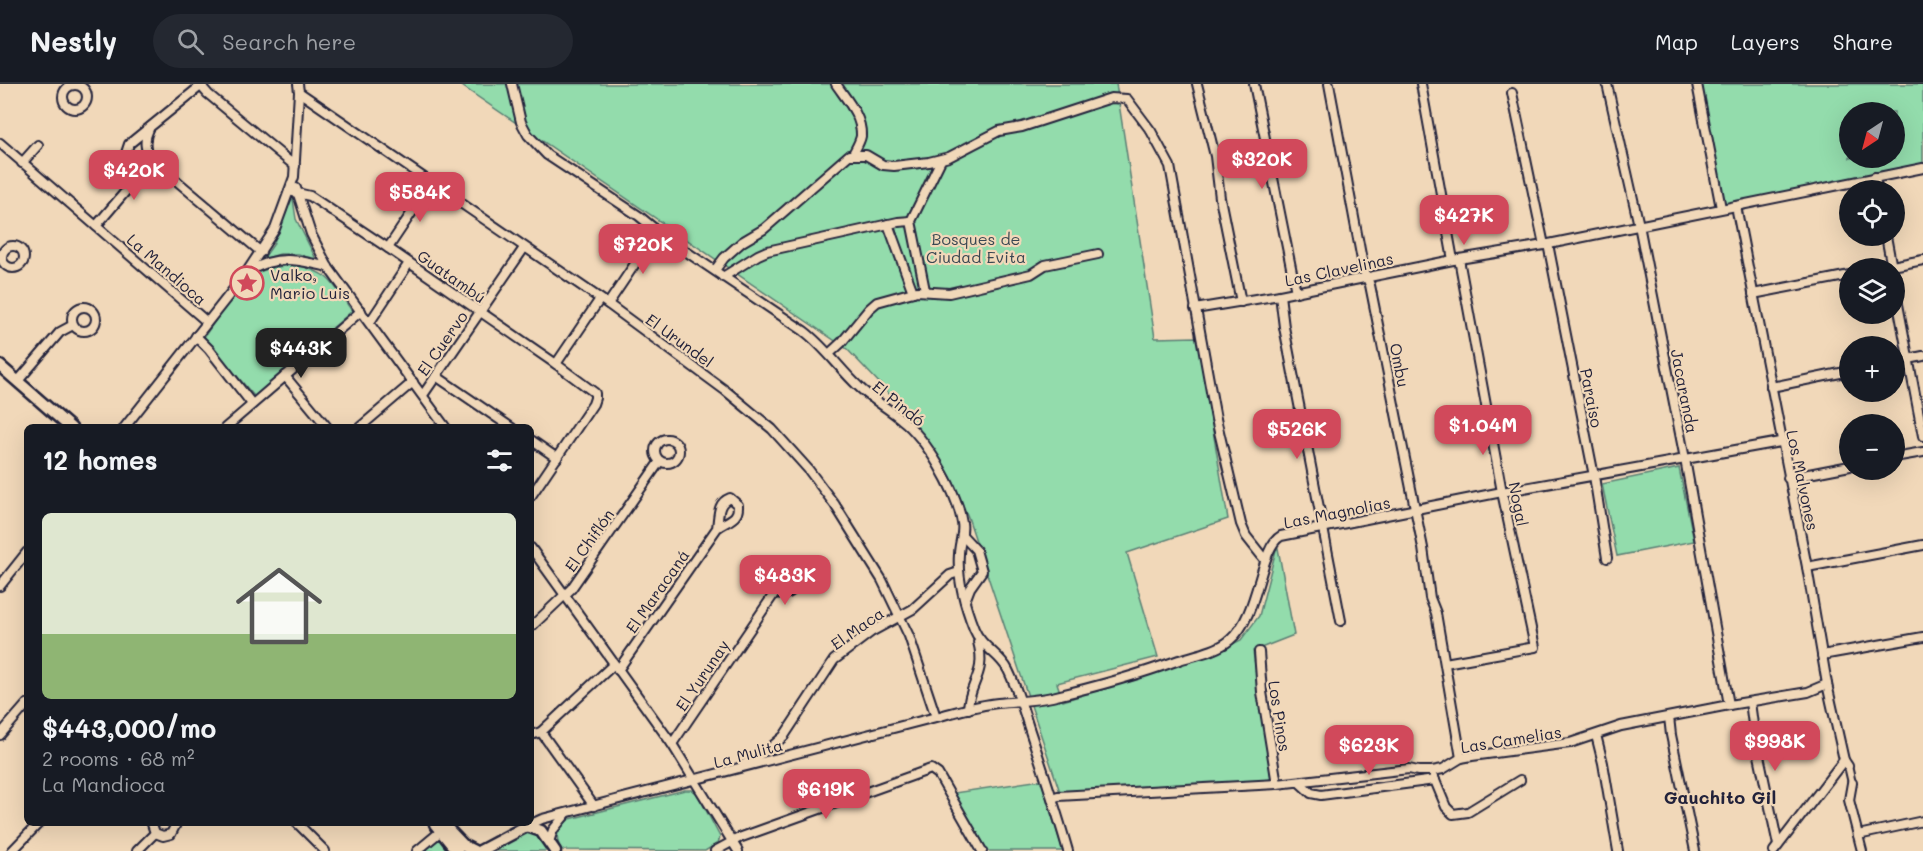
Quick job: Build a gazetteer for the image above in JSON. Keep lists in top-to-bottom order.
{
  "streets": {
    "street": [
      "La Mandioca",
      "Las Clavelinas",
      "Guatambú",
      "El Urundel",
      "El Cuervo",
      "Ombu",
      "Jacaranda",
      "Paraiso",
      "El Pindó",
      "Los Malvones",
      "Nogal",
      "Las Magnolias",
      "El Chiflón",
      "El Maracaná",
      "El Maca",
      "El Yurunay",
      "Los Pinos",
      "Las Camelias",
      "La Mulita"
    ]
  },
  "crossings": [
    ["Las Clavelinas", "Ombu"],
    ["Las Clavelinas", "Jacaranda"],
    ["Las Clavelinas", "Paraiso"],
    ["Las Clavelinas", "Los Malvones"],
    ["Las Clavelinas", "Nogal"],
    ["Guatambú", "El Cuervo"],
    ["El Urundel", "El Cuervo"],
    ["El Urundel", "Las Magnolias"],
    ["El Urundel", "El Maca"],
    ["El Urundel", "La Mulita"],
    ["Ombu", "Nogal"],
    ["Ombu", "Las Magnolias"],
    ["Ombu", "Las Camelias"],
    ["Jacaranda", "Las Magnolias"],
    ["Jacaranda", "Las Camelias"],
    ["Paraiso", "Las Magnolias"],
    ["El Pindó", "Las Magnolias"],
    ["El Pindó", "El Maca"],
    ["El Pindó", "Las Camelias"],
    ["Los Malvones", "Las Magnolias"],
    ["Los Malvones", "Las Camelias"],
    ["Nogal", "Las Magnolias"],
    ["Las Magnolias", "La Mulita"],
    ["El Maca", "La Mulita"],
    ["Los Pinos", "Las Camelias"]
  ],
  "districts": ["Gauchito Gil"],
  "parks": ["Bosques de Ciudad Evita"],
  "places": {
    "place": ["Valko, Mario Luis"]
  },
  "north": "bottom left",
  "page": {
    "header": "Nestly",
    "search": "Search here",
    "nav": ["Map", "Layers", "Share"],
    "map_buttons": ["+", "−"],
    "price": [
      "$320K",
      "$420K",
      "$584K",
      "$427K",
      "$720K",
      "$443K",
      "$1.04M",
      "$526K",
      "$483K",
      "$998K",
      "$623K",
      "$619K"
    ],
    "heading": "12 homes",
    "list": [
      {
        "name": "$443,000/mo",
        "note": "2 rooms · 68 m² · La Mandioca"
      }
    ]
  }
}
